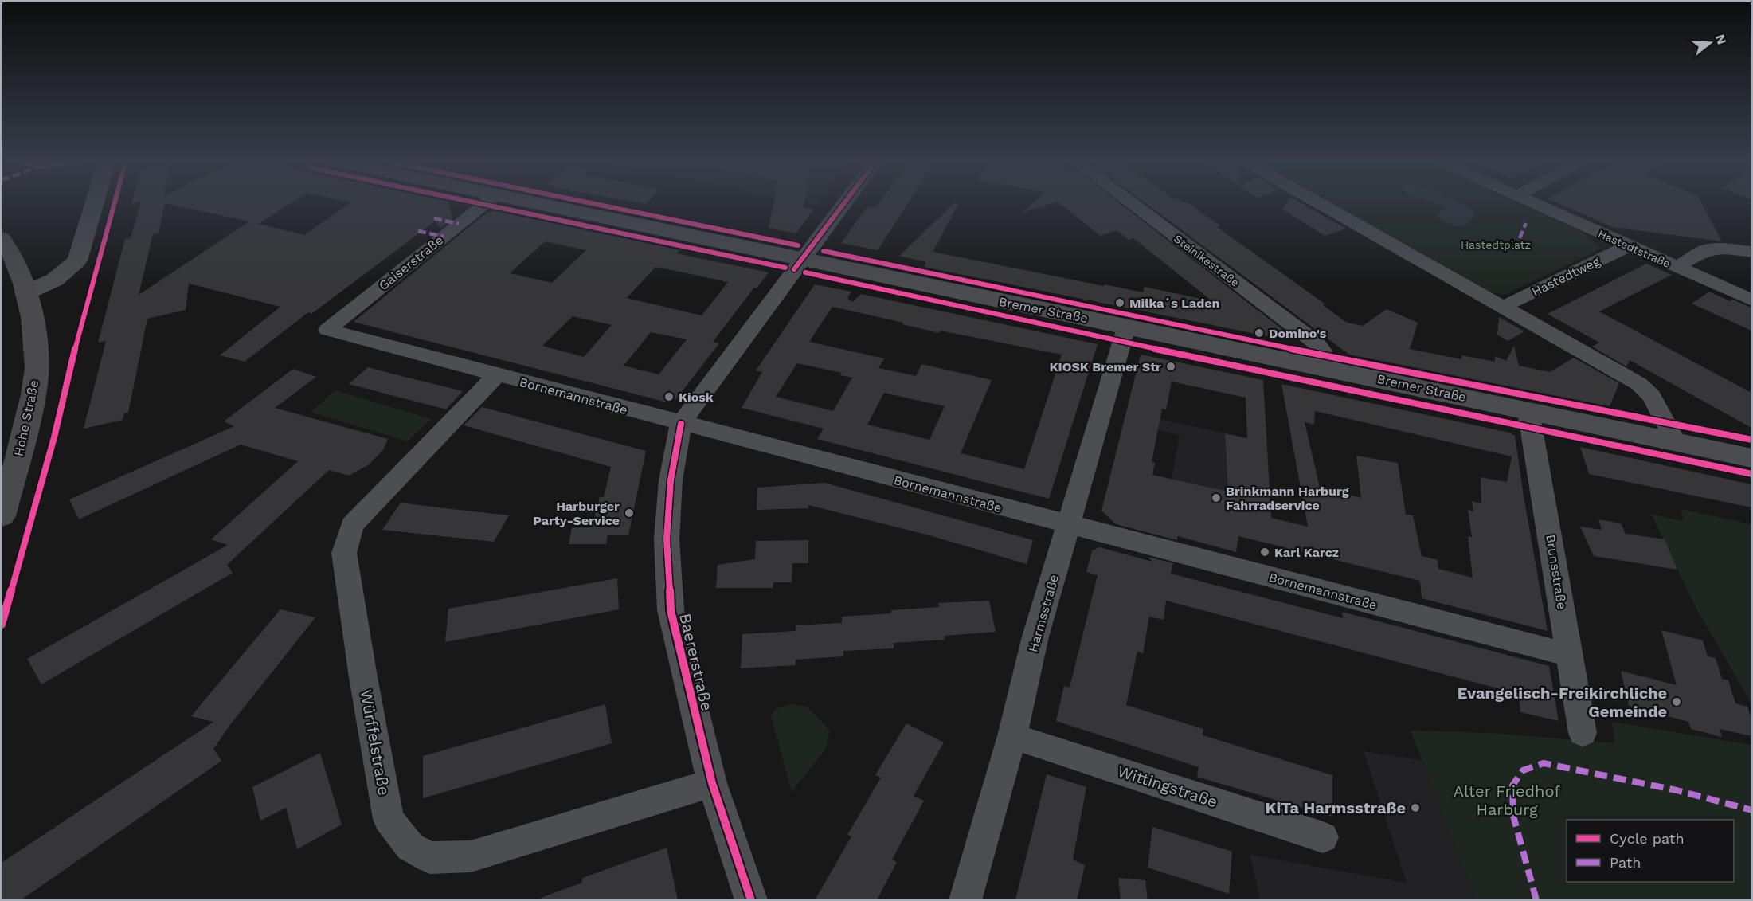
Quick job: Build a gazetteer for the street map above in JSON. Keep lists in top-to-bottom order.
{
  "streets": {
    "main road": ["Bremer Straße", "Hohe Straße"],
    "street": [
      "Hastedtstraße",
      "Steinikestraße",
      "Gaiserstraße",
      "Hastedtweg",
      "Bornemannstraße",
      "Brunsstraße",
      "Harmsstraße",
      "Baererstraße",
      "Würffelstraße",
      "Wittingstraße"
    ]
  },
  "crossings": [
    ["Hastedtstraße", "Hastedtweg"],
    ["Steinikestraße", "Bremer Straße"],
    ["Gaiserstraße", "Bornemannstraße"],
    ["Bremer Straße", "Brunsstraße"],
    ["Bremer Straße", "Harmsstraße"],
    ["Bremer Straße", "Baererstraße"],
    ["Bornemannstraße", "Brunsstraße"],
    ["Bornemannstraße", "Harmsstraße"],
    ["Bornemannstraße", "Baererstraße"],
    ["Bornemannstraße", "Würffelstraße"],
    ["Harmsstraße", "Wittingstraße"],
    ["Baererstraße", "Würffelstraße"]
  ],
  "parks": ["Hastedtplatz", "Alter Friedhof Harburg"],
  "places": [
    "Milka´s Laden",
    "Domino's",
    "KIOSK Bremer Str",
    "Kiosk",
    "Brinkmann Harburg Fahrradservice",
    "Harburger Party-Service",
    "Karl Karcz",
    "Evangelisch-Freikirchliche Gemeinde",
    "KiTa Harmsstraße"
  ],
  "legend": ["Cycle path", "Path"],
  "north": "right"
}
